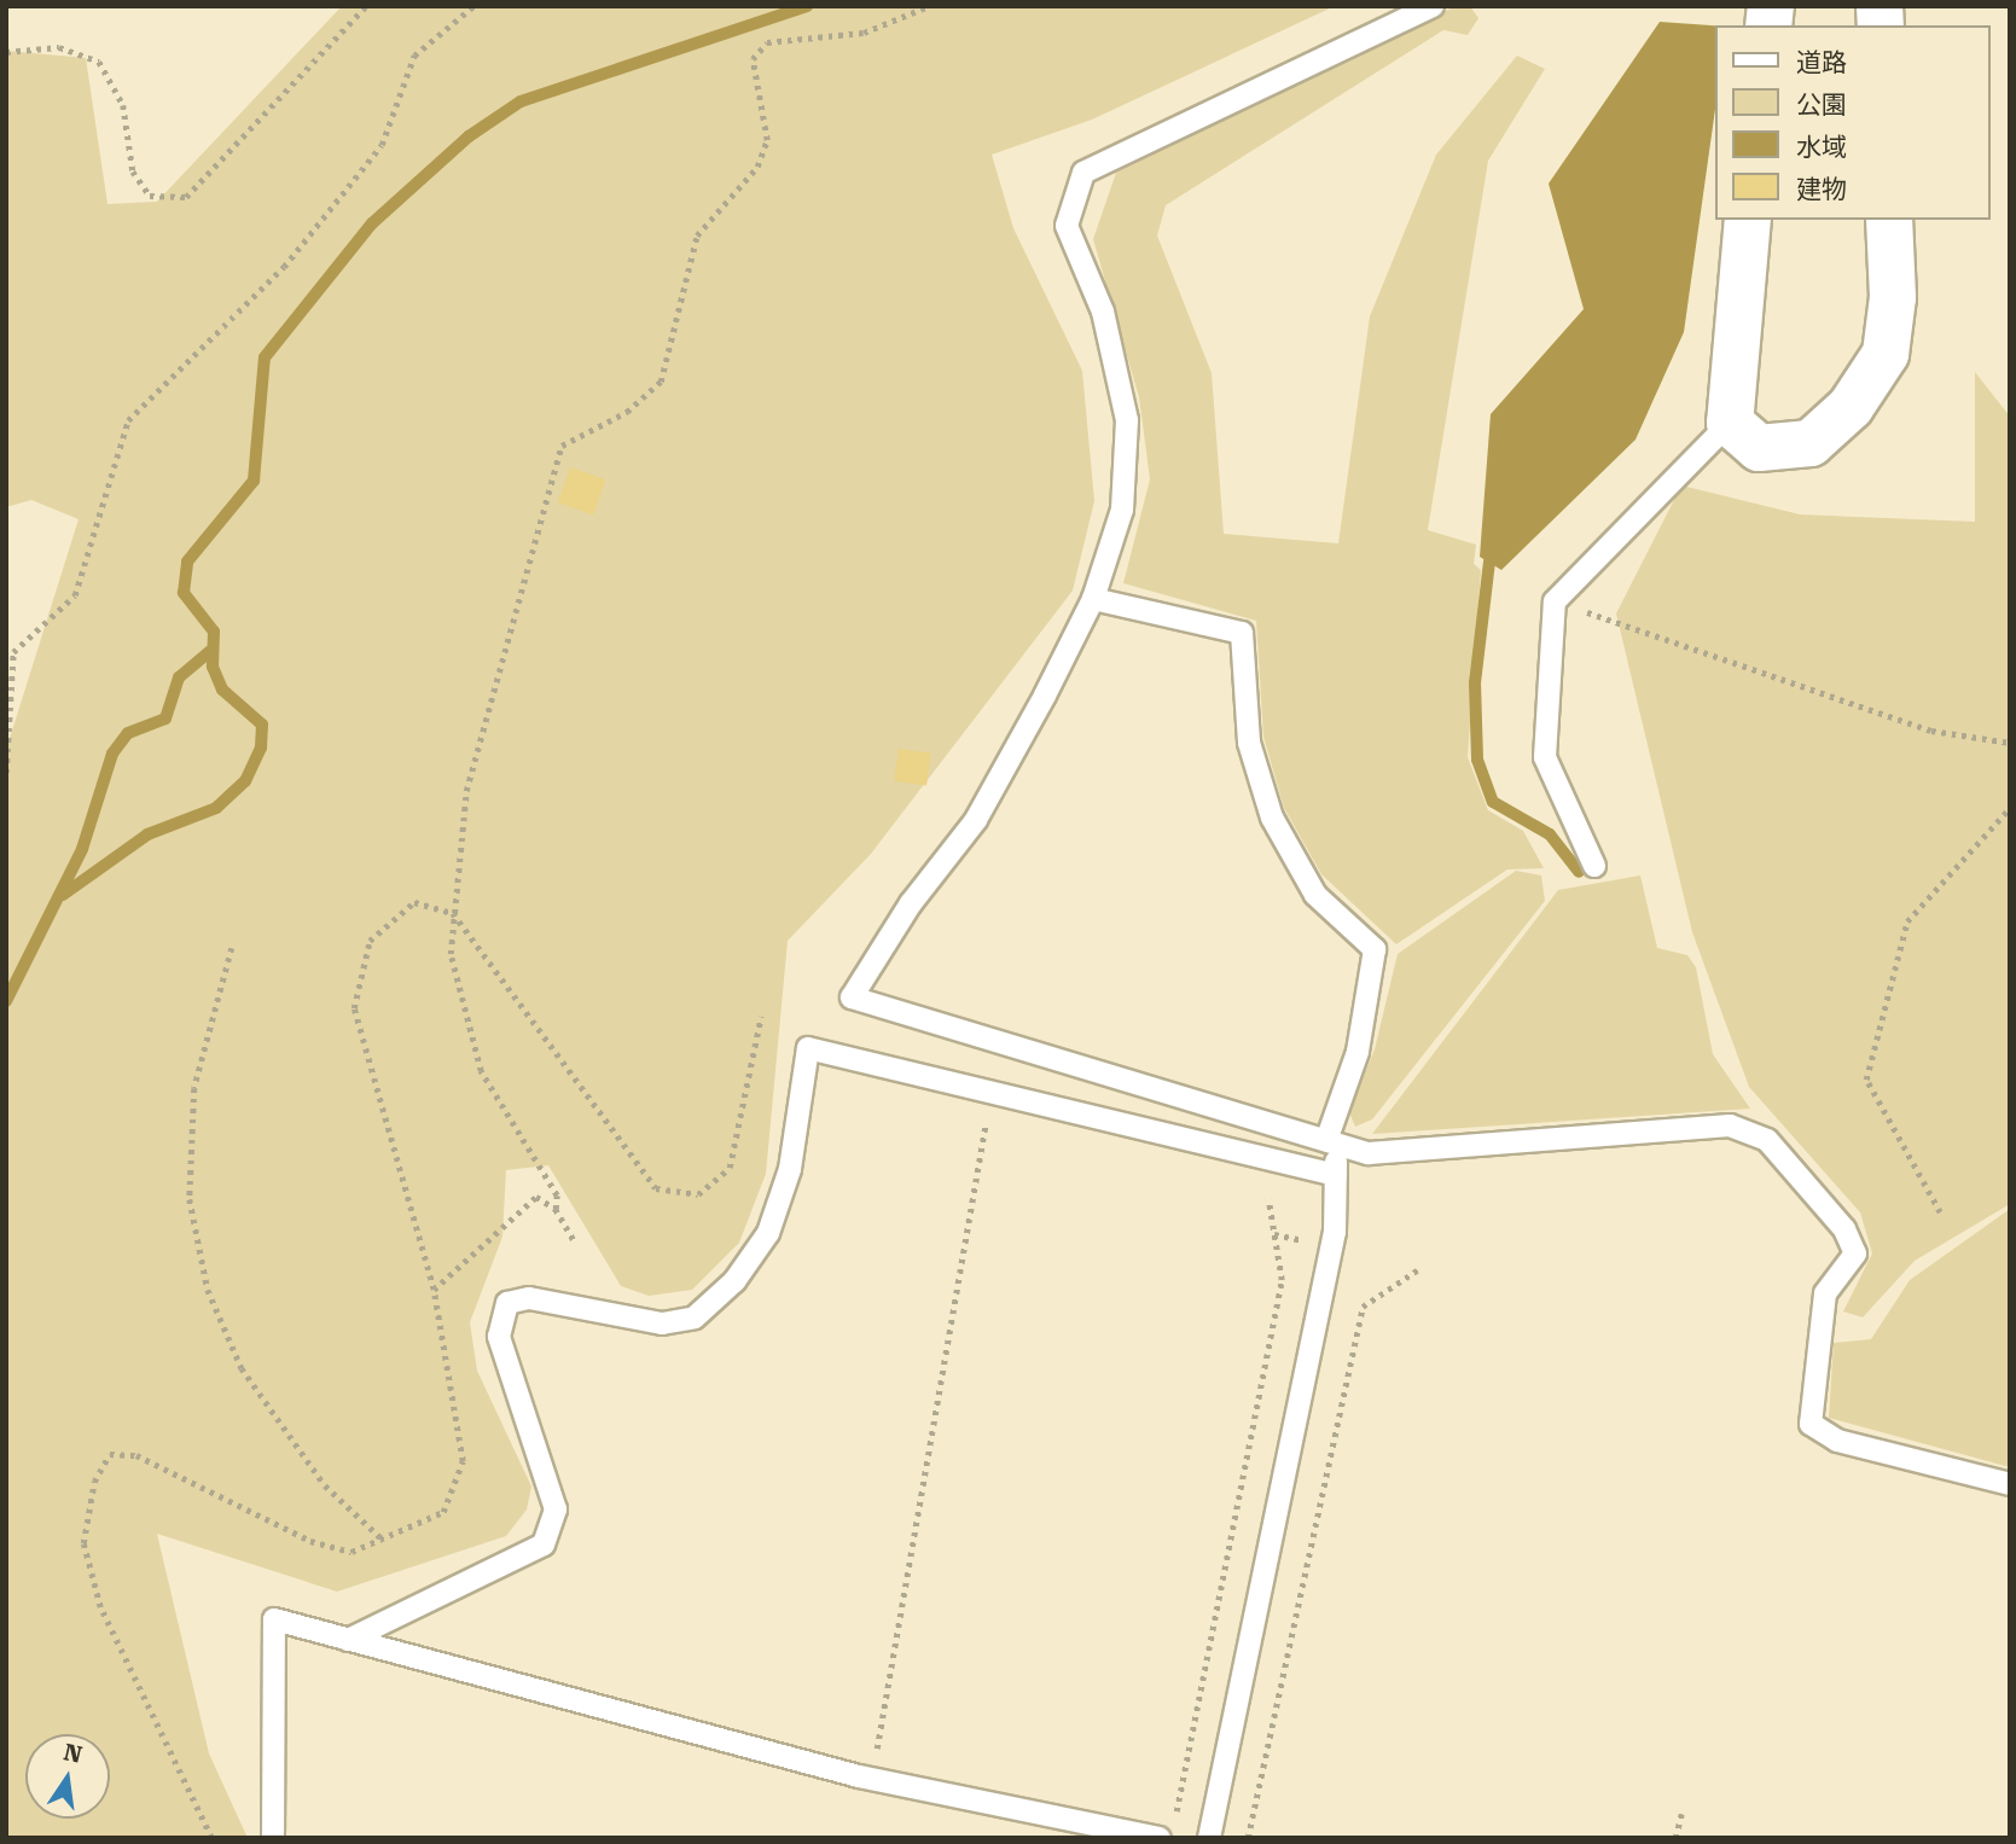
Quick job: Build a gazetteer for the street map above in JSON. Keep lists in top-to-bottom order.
{
  "legend": [
    "道路",
    "公園",
    "水域",
    "建物"
  ],
  "north": "top"
}
